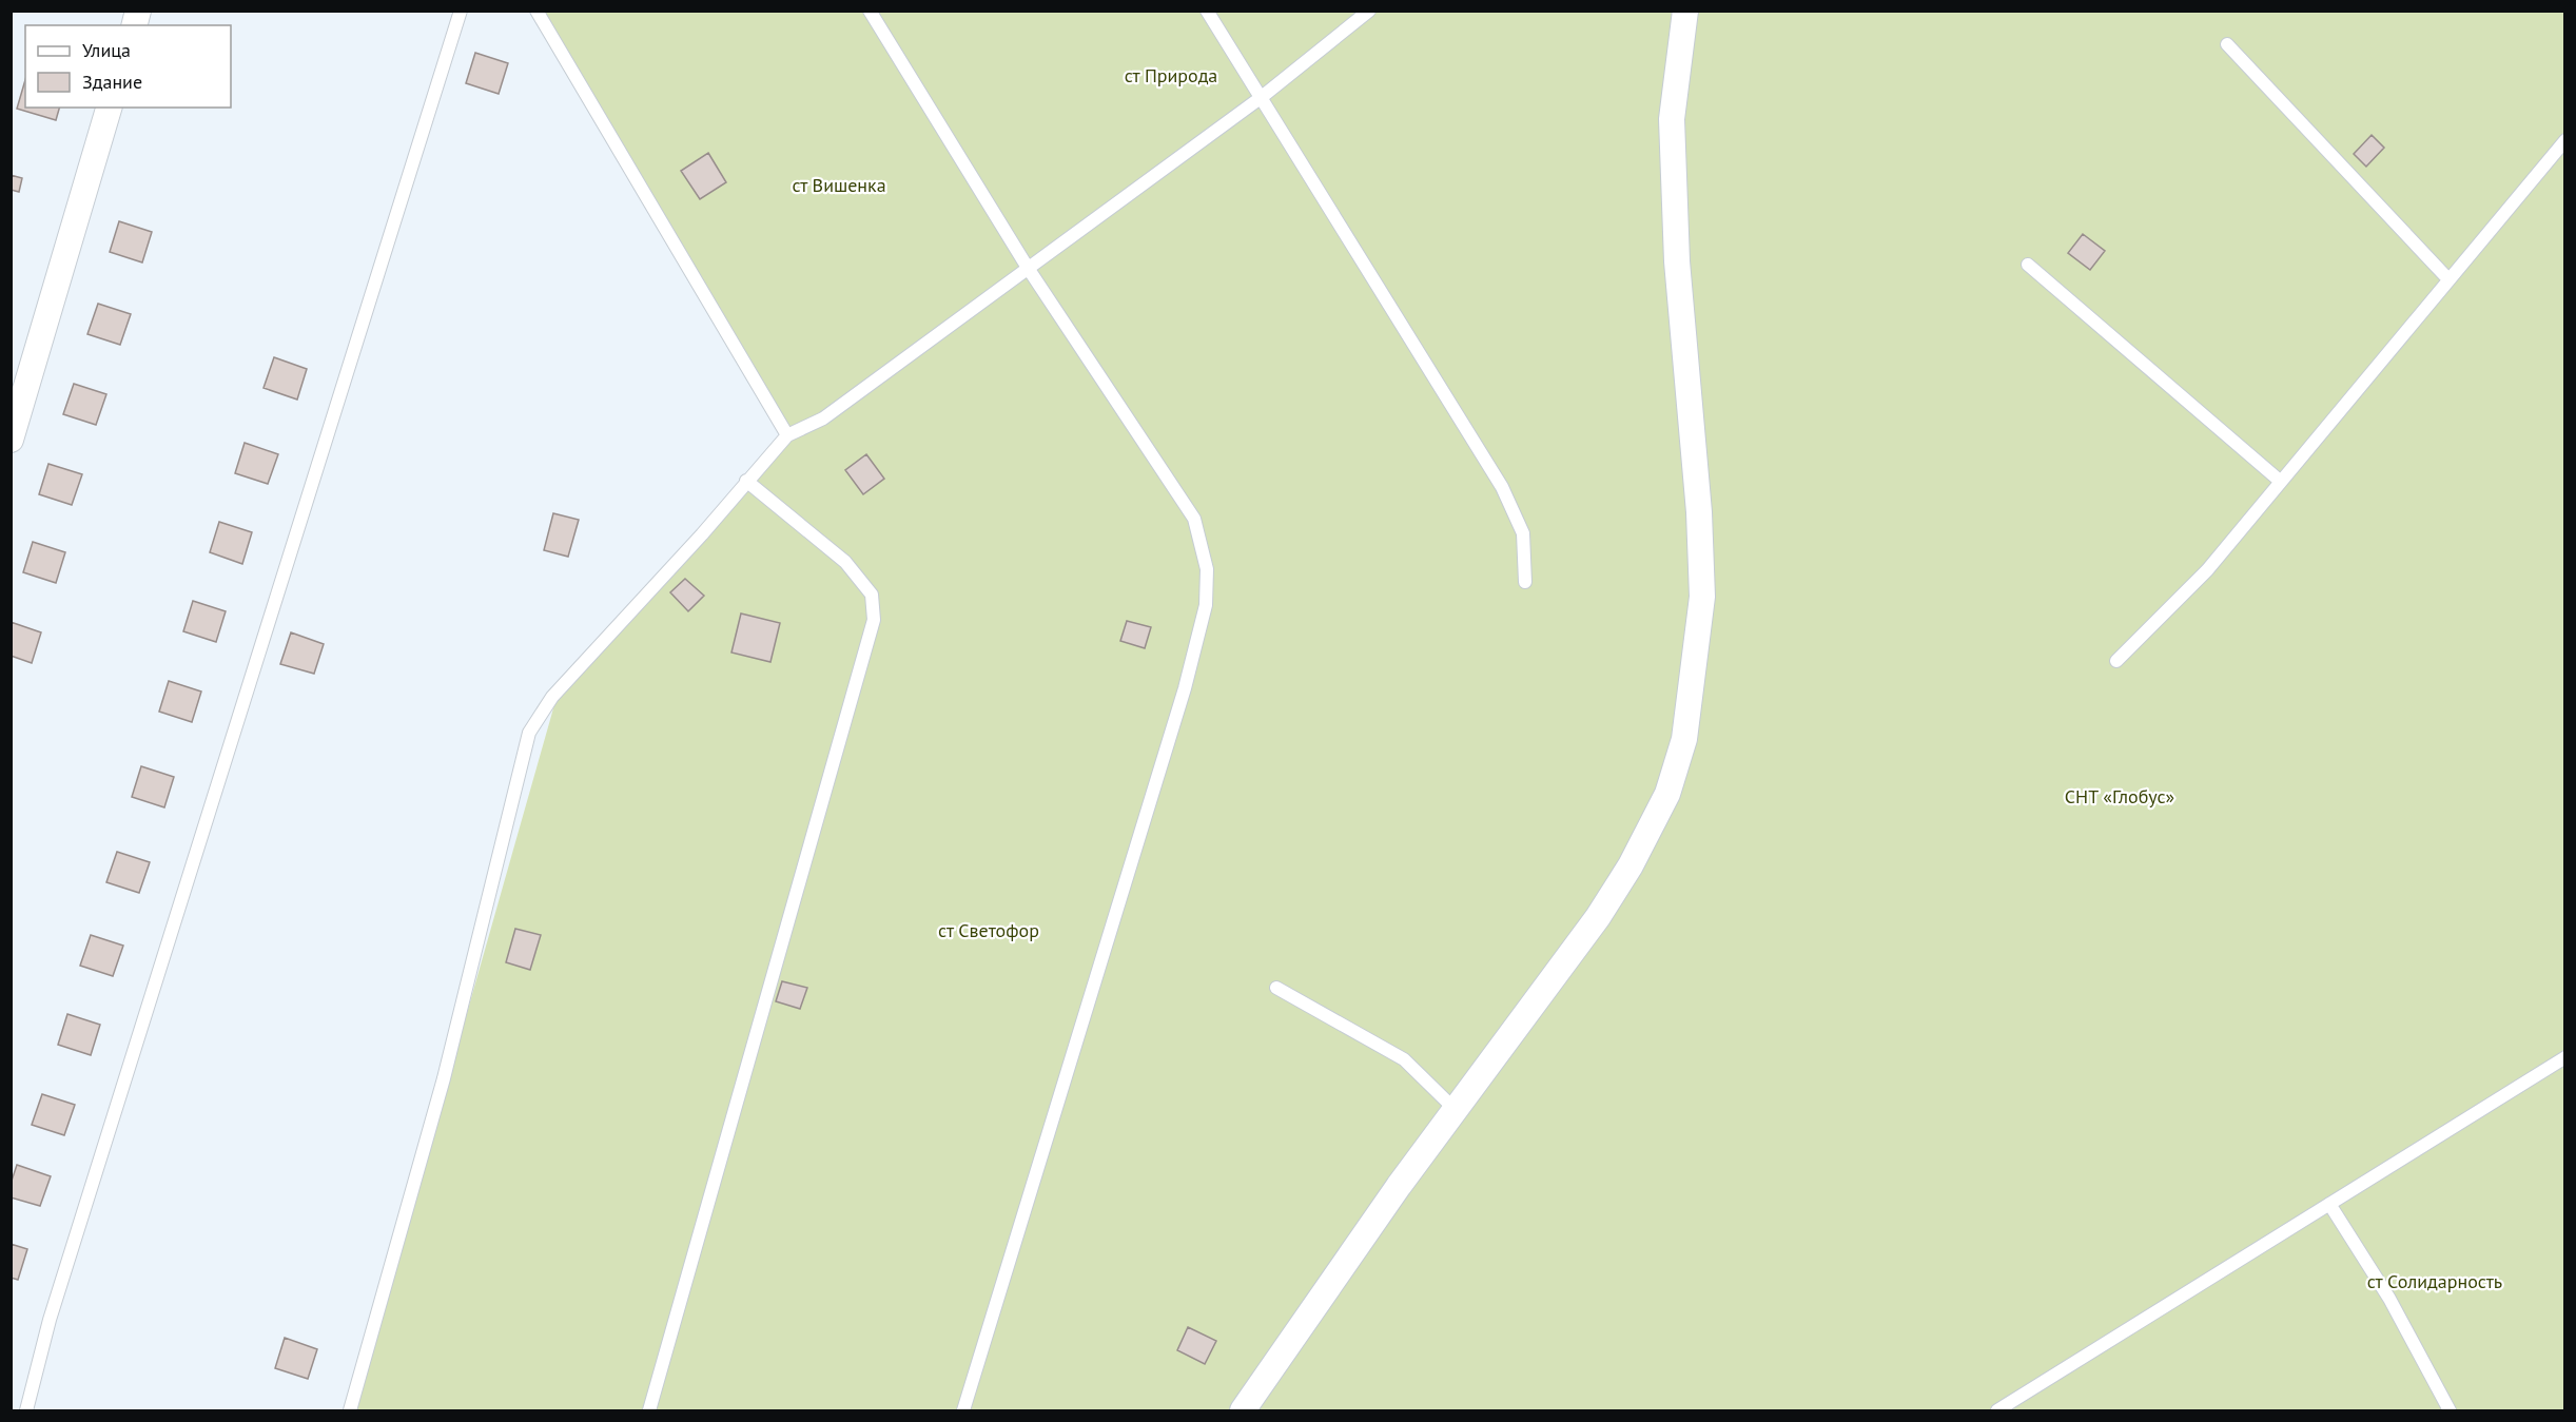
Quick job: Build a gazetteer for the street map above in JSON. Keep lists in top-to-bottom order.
{
  "parks": [
    "ст Природа",
    "ст Вишенка",
    "СНТ «Глобус»",
    "ст Светофор",
    "ст Солидарность"
  ],
  "legend": ["Улица", "Здание"]
}
